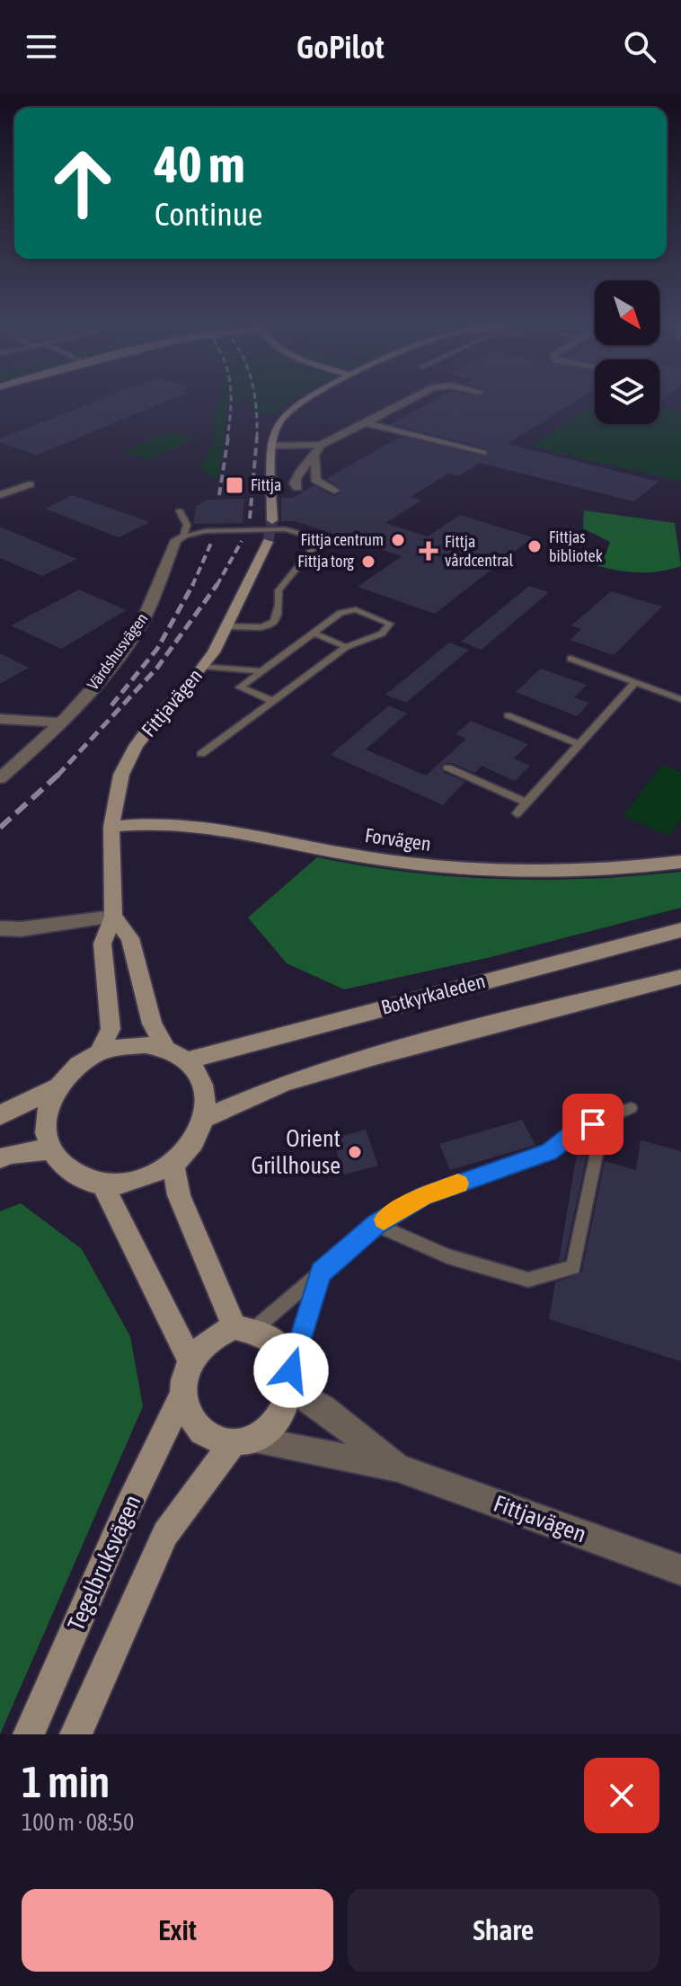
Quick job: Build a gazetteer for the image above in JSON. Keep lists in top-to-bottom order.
{
  "streets": {
    "street": [
      "Värdshusvägen",
      "Fittjavägen",
      "Forvägen",
      "Botkyrkaleden",
      "Tegelbruksvägen"
    ]
  },
  "crossings": [
    ["Fittjavägen", "Forvägen"],
    ["Fittjavägen", "Botkyrkaleden"],
    ["Fittjavägen", "Tegelbruksvägen"]
  ],
  "places": {
    "transit": ["Fittja"],
    "other": [
      "Fittja centrum",
      "Fittjas bibliotek",
      "Fittja torg",
      "Orient Grillhouse"
    ],
    "health": ["Fittja vårdcentral"]
  },
  "north": "bottom right",
  "page": {
    "header": "GoPilot",
    "turn": ["40 m", "Continue"],
    "heading": ["1 min", "100 m · 08:50"],
    "buttons": ["Exit", "Share"]
  }
}
